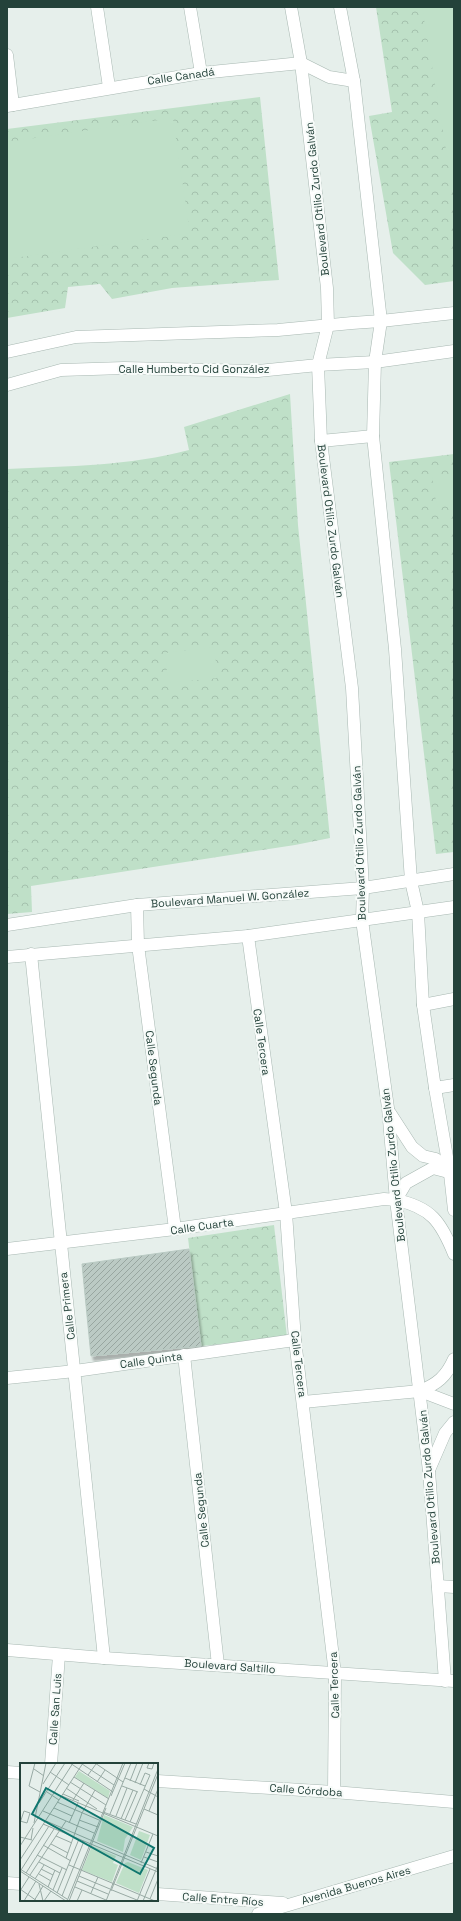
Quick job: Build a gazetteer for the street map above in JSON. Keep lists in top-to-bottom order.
{
  "streets": {
    "street": [
      "Calle Canadá",
      "Boulevard Otilio Zurdo Galván",
      "Calle Humberto Cid González",
      "Boulevard Manuel W. González",
      "Calle Tercera",
      "Calle Segunda",
      "Calle Cuarta",
      "Calle Primera",
      "Calle Quinta",
      "Boulevard Saltillo",
      "Calle San Luis",
      "Calle Córdoba",
      "Avenida Buenos Aires",
      "Calle Entre Ríos"
    ]
  },
  "crossings": [
    ["Calle Canadá", "Boulevard Otilio Zurdo Galván"],
    ["Boulevard Otilio Zurdo Galván", "Calle Humberto Cid González"],
    ["Boulevard Otilio Zurdo Galván", "Boulevard Manuel W. González"],
    ["Boulevard Otilio Zurdo Galván", "Calle Cuarta"],
    ["Boulevard Otilio Zurdo Galván", "Boulevard Saltillo"],
    ["Boulevard Manuel W. González", "Calle Segunda"],
    ["Calle Tercera", "Calle Cuarta"],
    ["Calle Tercera", "Calle Quinta"],
    ["Calle Tercera", "Boulevard Saltillo"],
    ["Calle Tercera", "Calle Córdoba"],
    ["Calle Segunda", "Calle Cuarta"],
    ["Calle Segunda", "Calle Quinta"],
    ["Calle Segunda", "Boulevard Saltillo"],
    ["Calle Cuarta", "Calle Primera"],
    ["Calle Primera", "Calle Quinta"],
    ["Calle Primera", "Boulevard Saltillo"],
    ["Boulevard Saltillo", "Calle San Luis"],
    ["Avenida Buenos Aires", "Calle Entre Ríos"]
  ]
}
